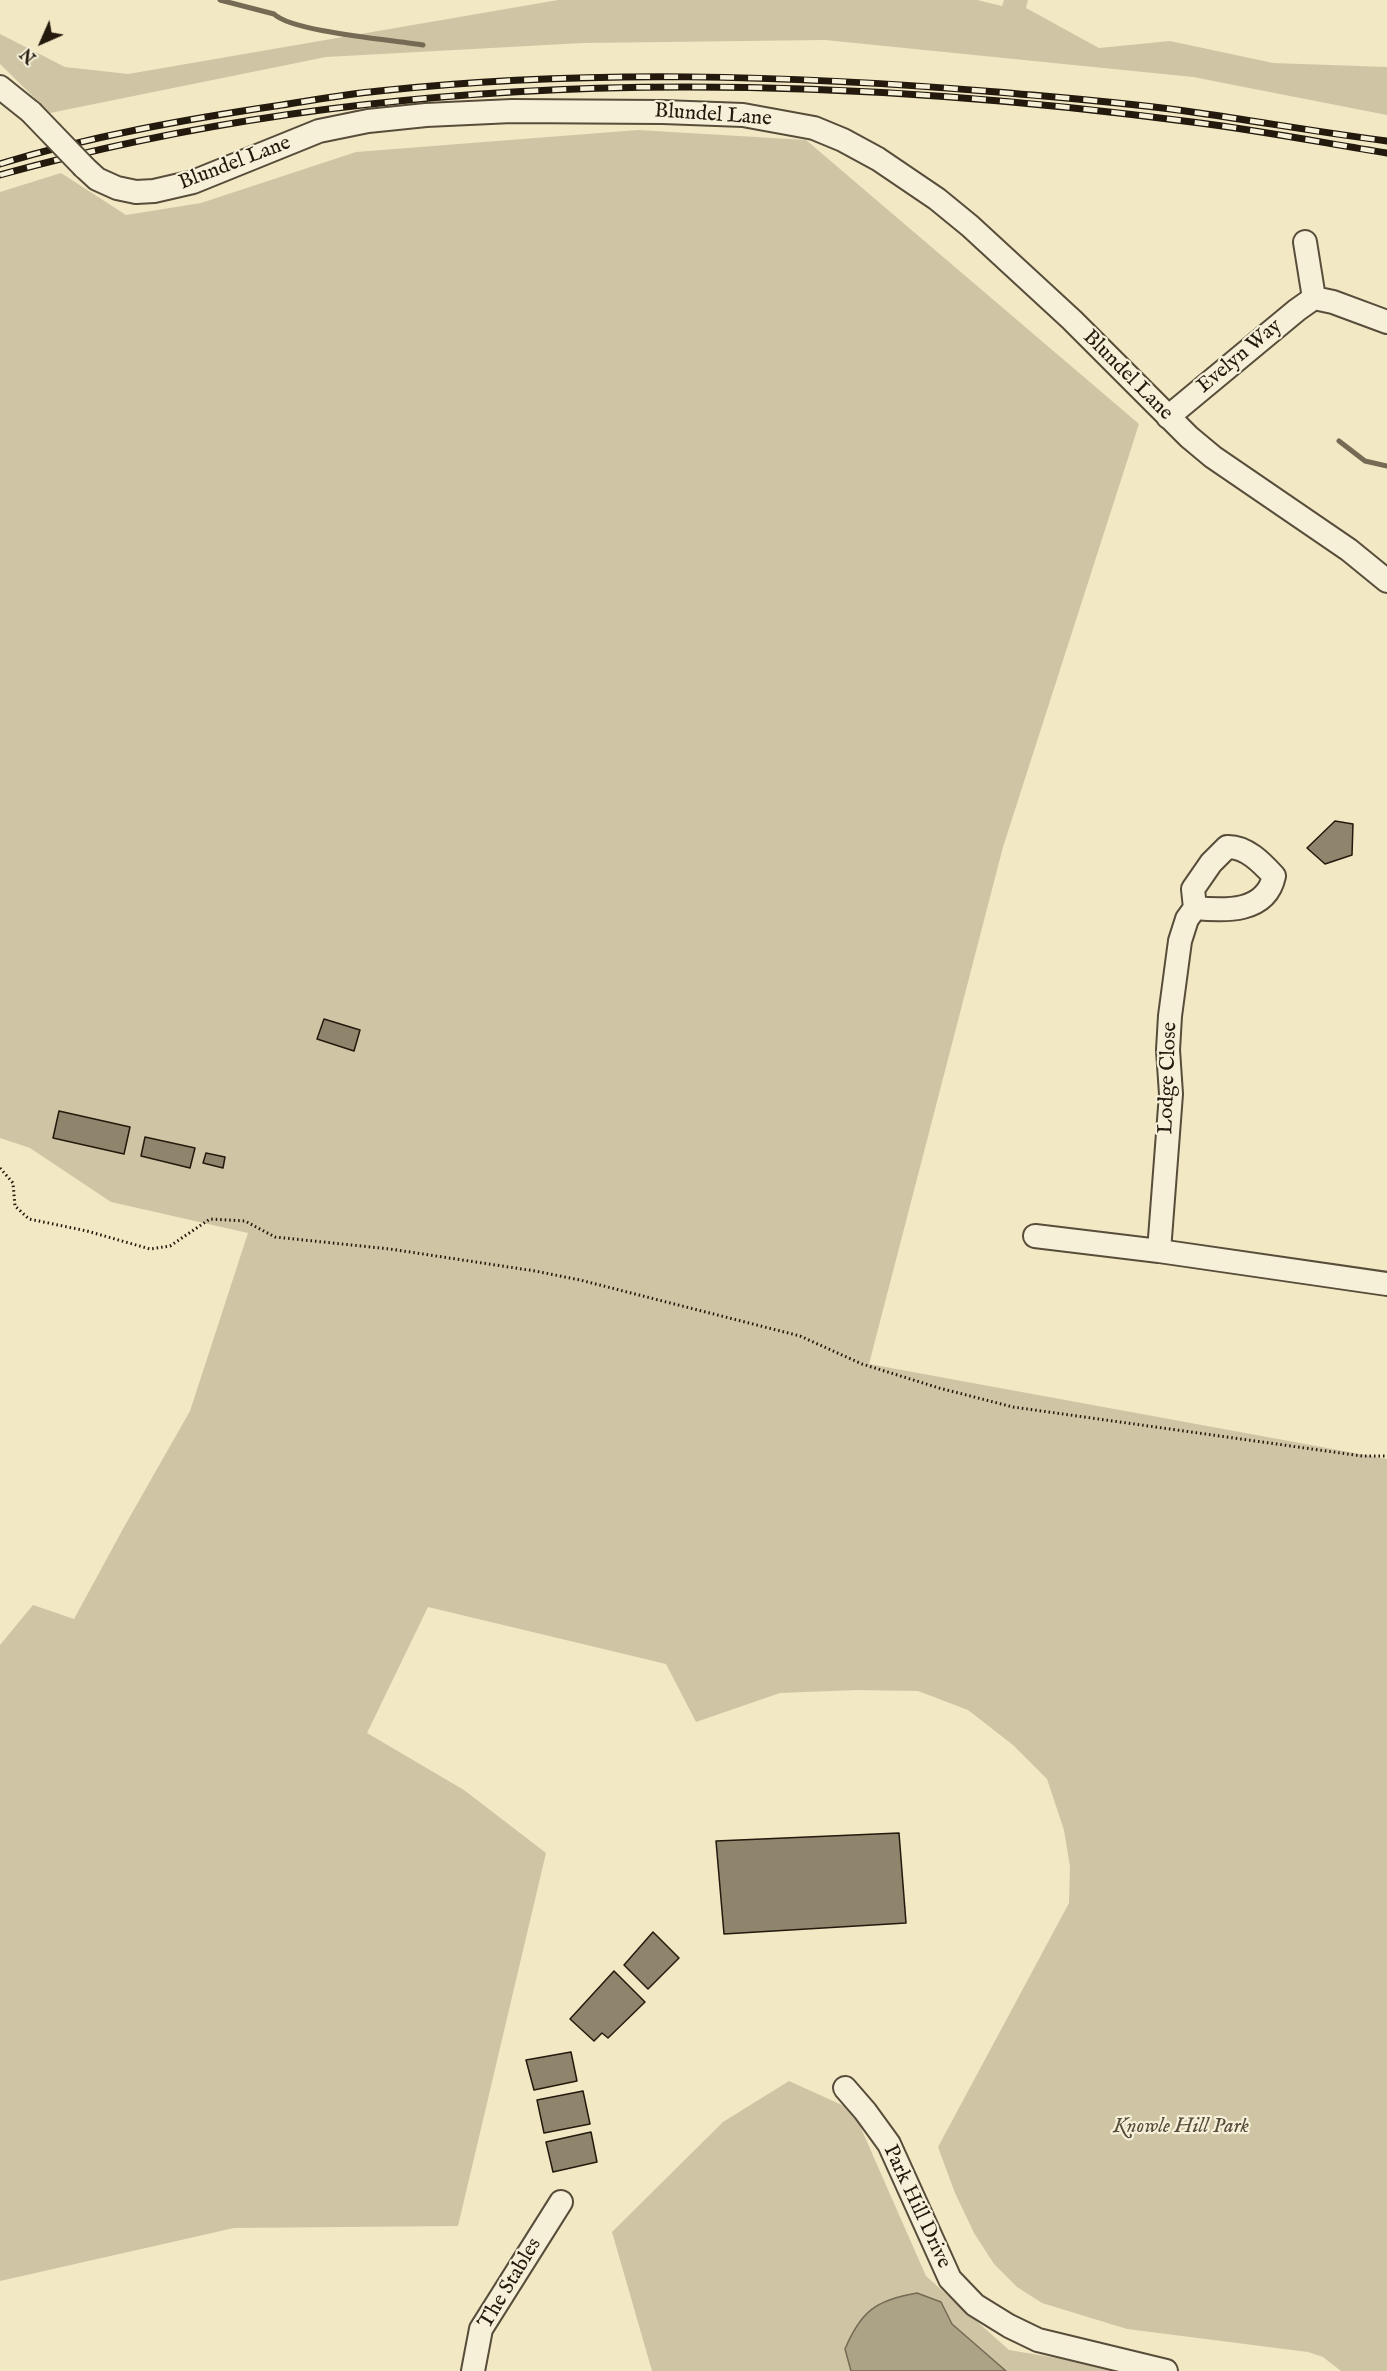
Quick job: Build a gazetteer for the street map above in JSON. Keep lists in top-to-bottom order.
{
  "streets": {
    "street": [
      "Blundel Lane",
      "Evelyn Way",
      "Lodge Close",
      "Park Hill Drive",
      "The Stables"
    ]
  },
  "crossings": [
    ["Blundel Lane", "Evelyn Way"]
  ],
  "parks": ["Knowle Hill Park"],
  "north": "bottom left"
}
